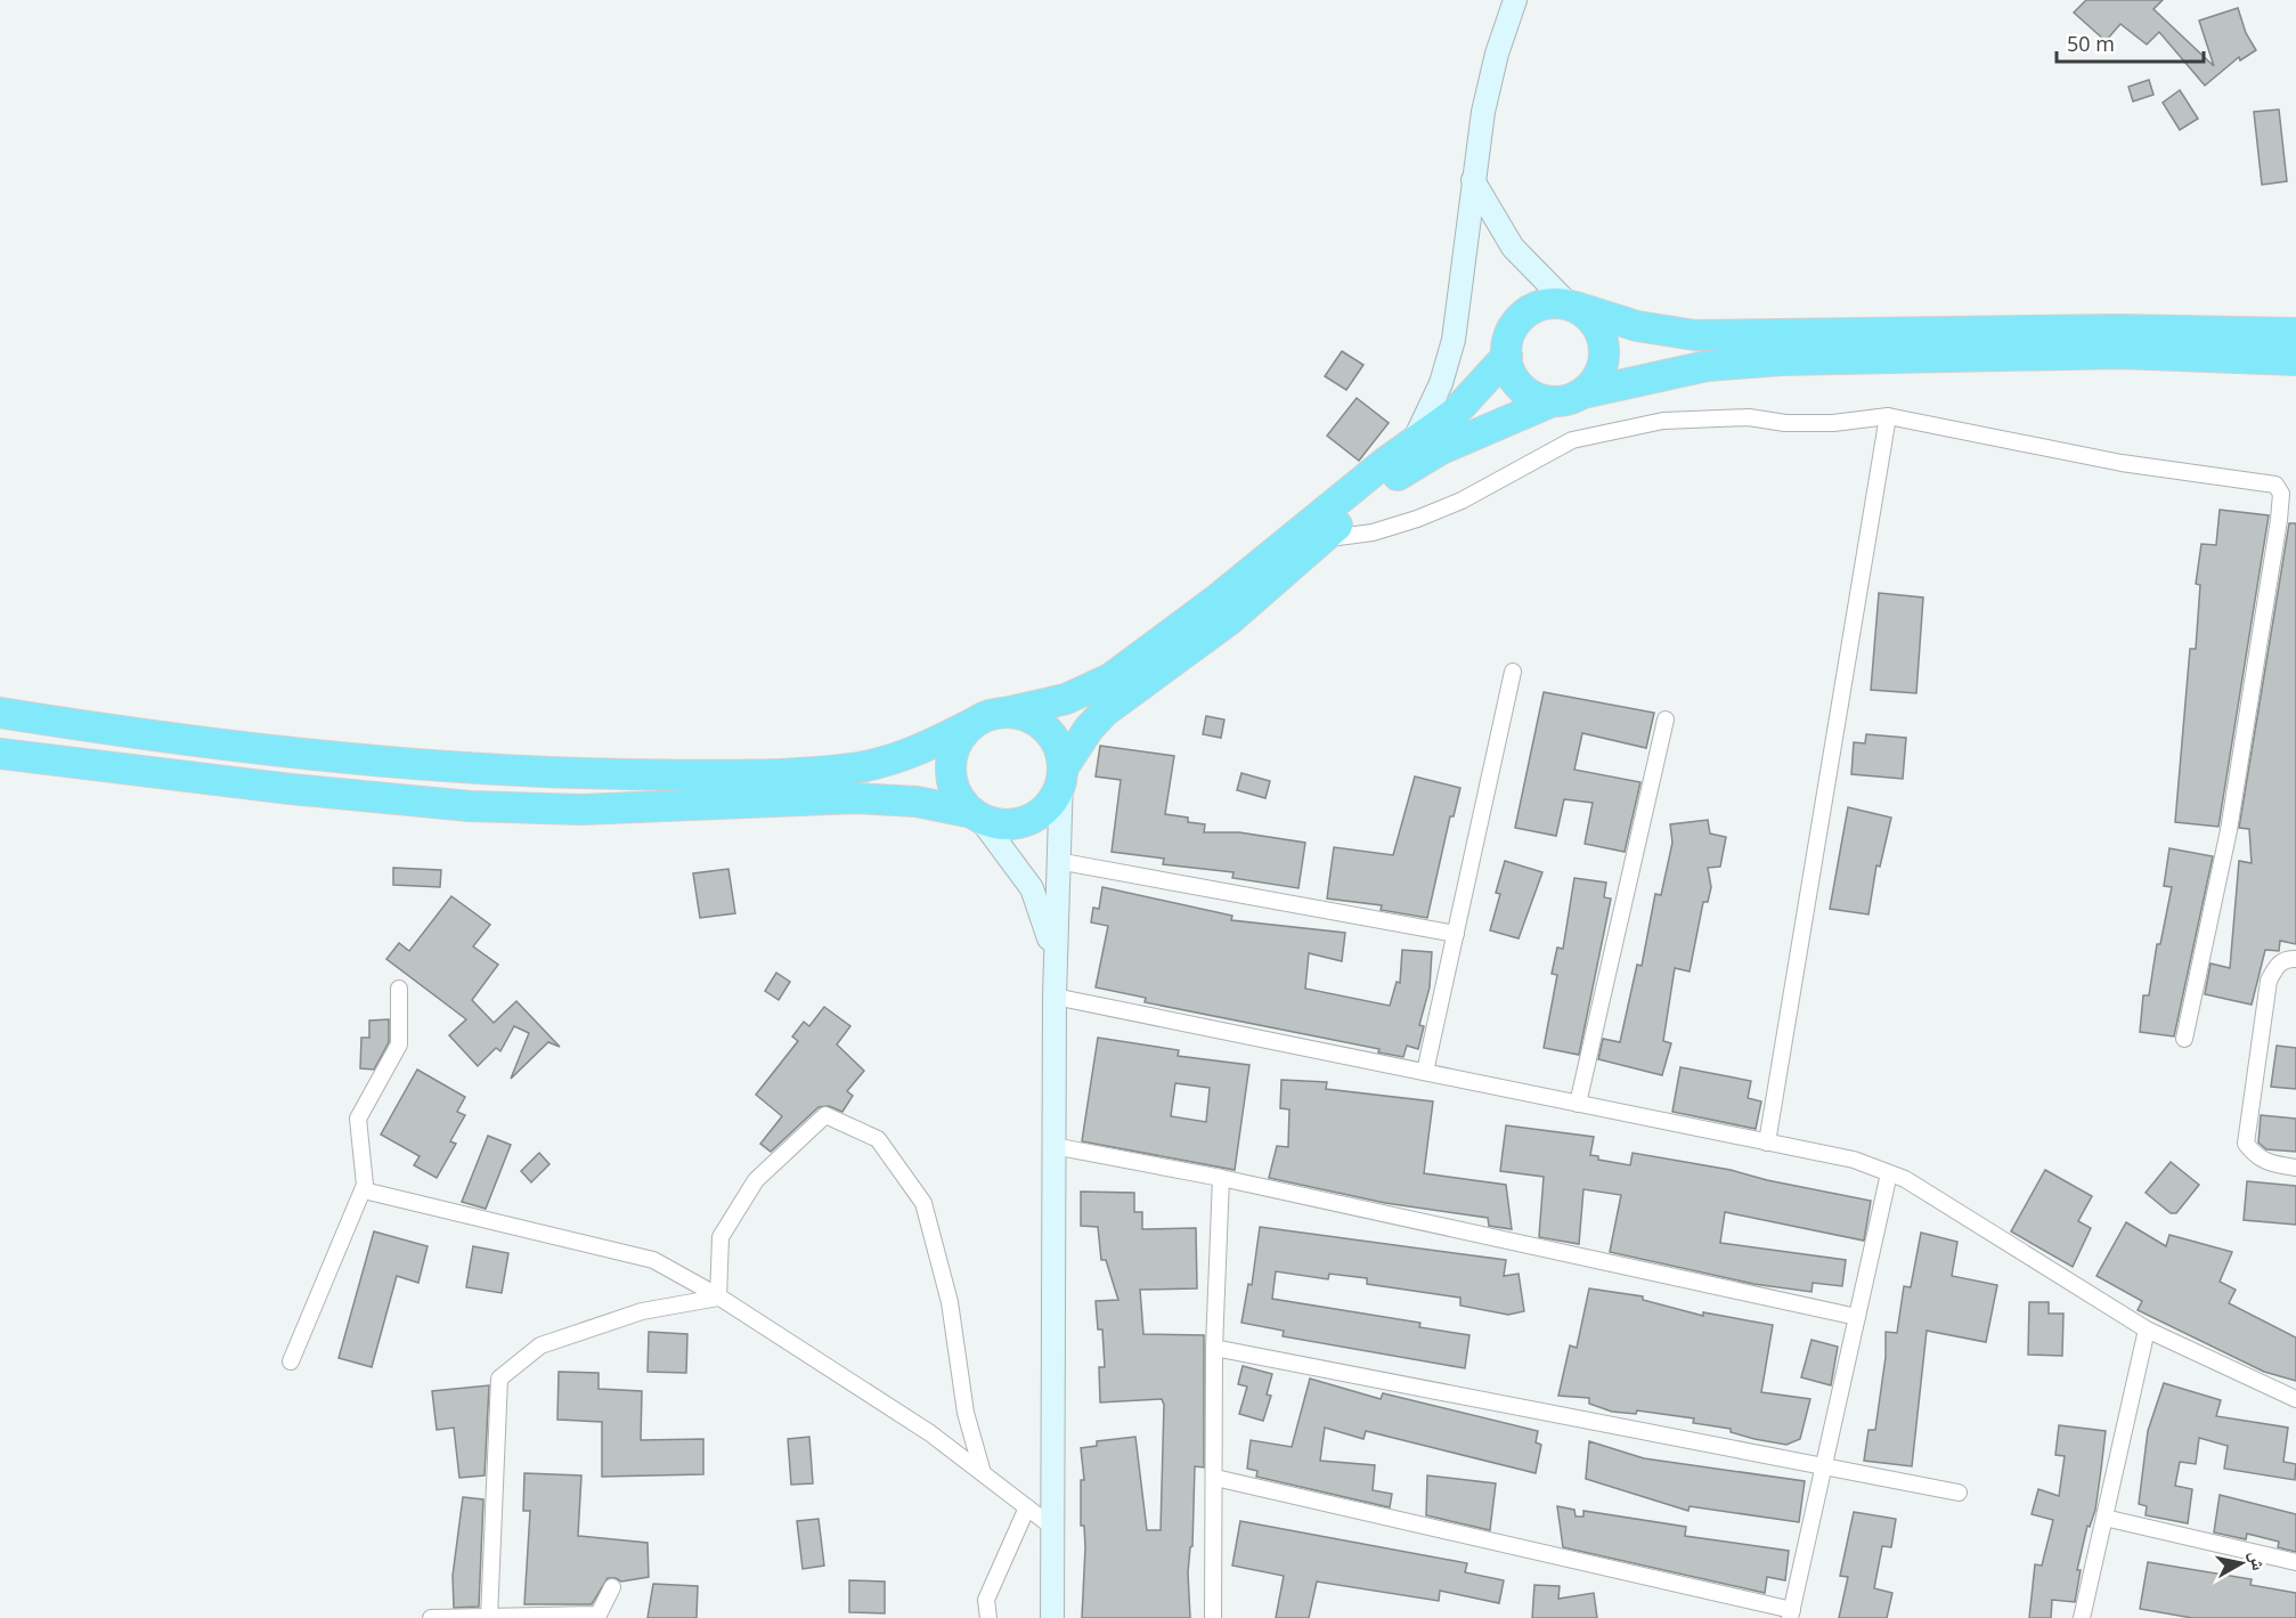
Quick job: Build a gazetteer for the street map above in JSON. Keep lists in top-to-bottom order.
{
  "scale_bar": "50 m",
  "north": "right"
}
